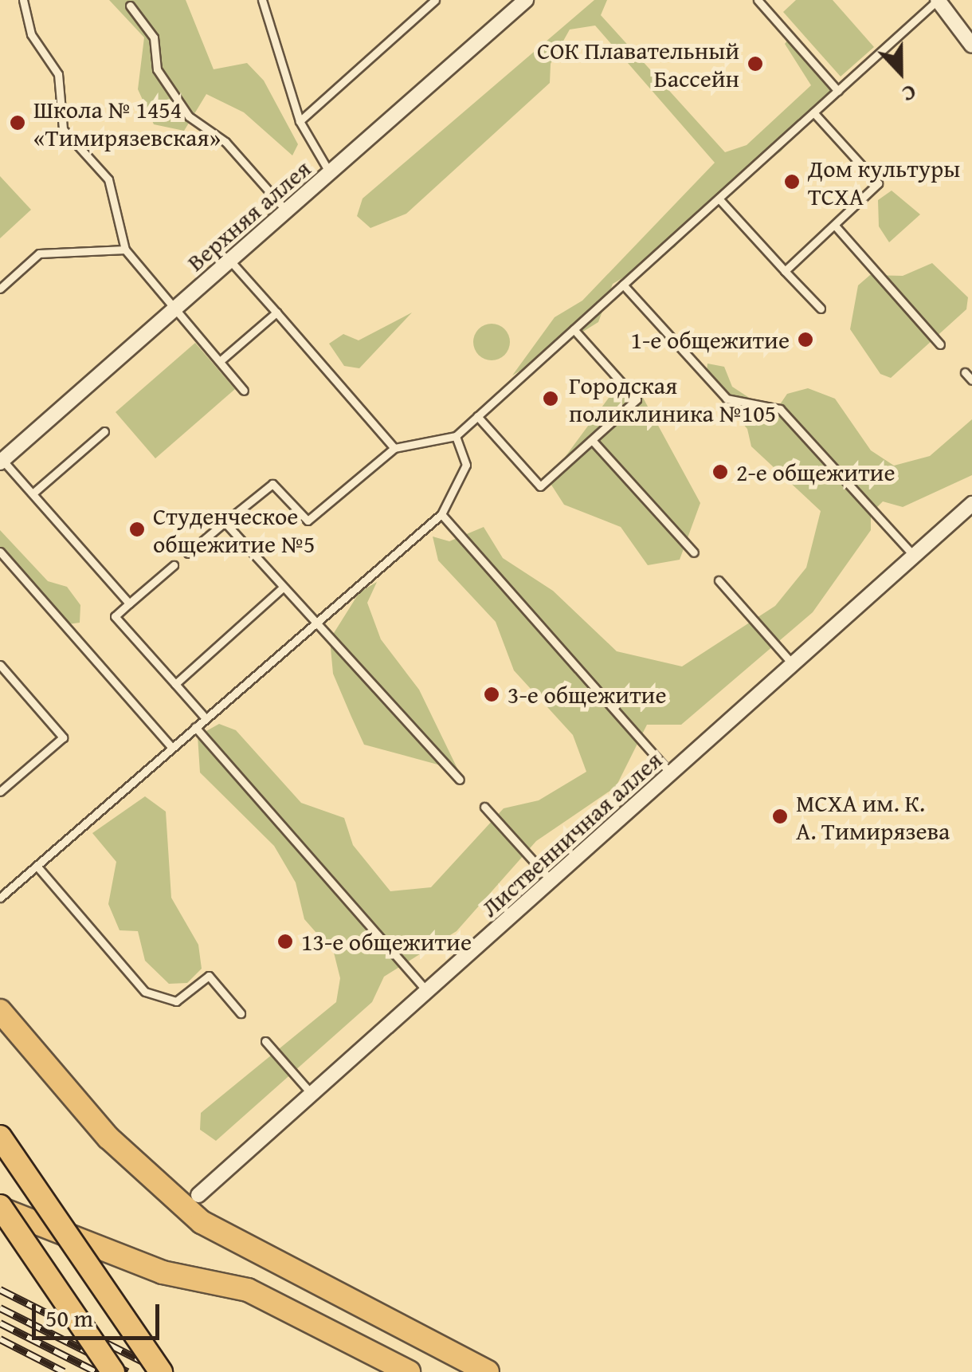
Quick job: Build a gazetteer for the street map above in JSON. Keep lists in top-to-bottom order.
{
  "streets": {
    "street": ["Верхняя аллея", "Лиственничная аллея"]
  },
  "places": [
    "СОК Плавательный Бассейн",
    "Школа № 1454 «Тимирязевская»",
    "Дом культуры ТСХА",
    "1-е общежитие",
    "Городская поликлиника №105",
    "2-е общежитие",
    "Студенческое общежитие №5",
    "3-е общежитие",
    "МСХА им. К. А. Тимирязева",
    "13-е общежитие"
  ],
  "scale_bar": "50 m",
  "north": "bottom"
}
